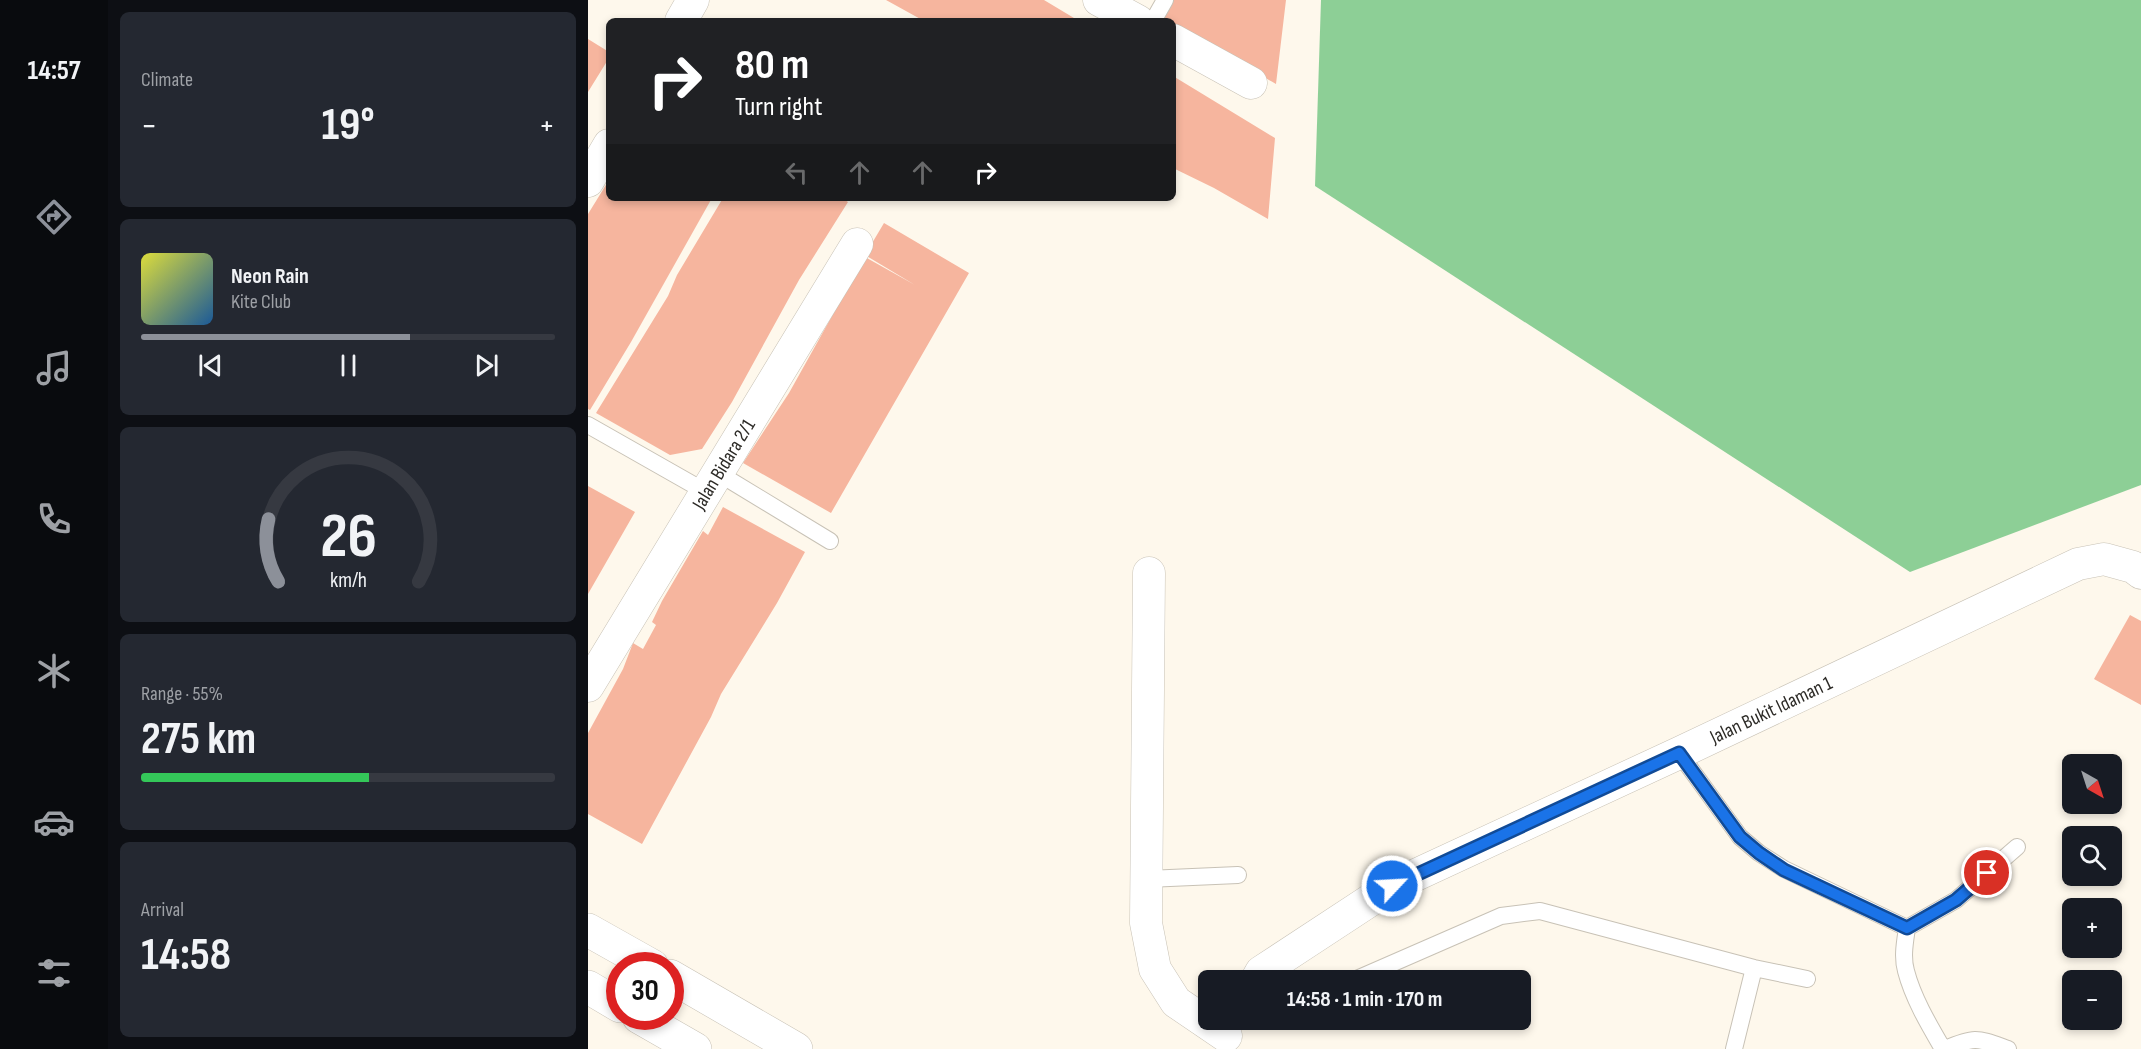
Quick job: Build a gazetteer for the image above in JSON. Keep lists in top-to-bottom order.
{
  "streets": {
    "street": ["Jalan Bidara 2/1", "Jalan Bukit Idaman 1"]
  },
  "north": "bottom right",
  "page": {
    "tabs": "14:57",
    "tile": [
      "Climate",
      ["Range · 55%", "275 km"],
      ["Arrival", "14:58"]
    ],
    "turn": ["80 m", "Turn right"],
    "heat": ["−", "19°", "+"],
    "song": ["Neon Rain", "Kite Club"],
    "map_buttons": ["+", "−"],
    "limit": "30",
    "trip": "14:58 · 1 min · 170 m",
    "gauge": ["26", "km/h"]
  }
}
